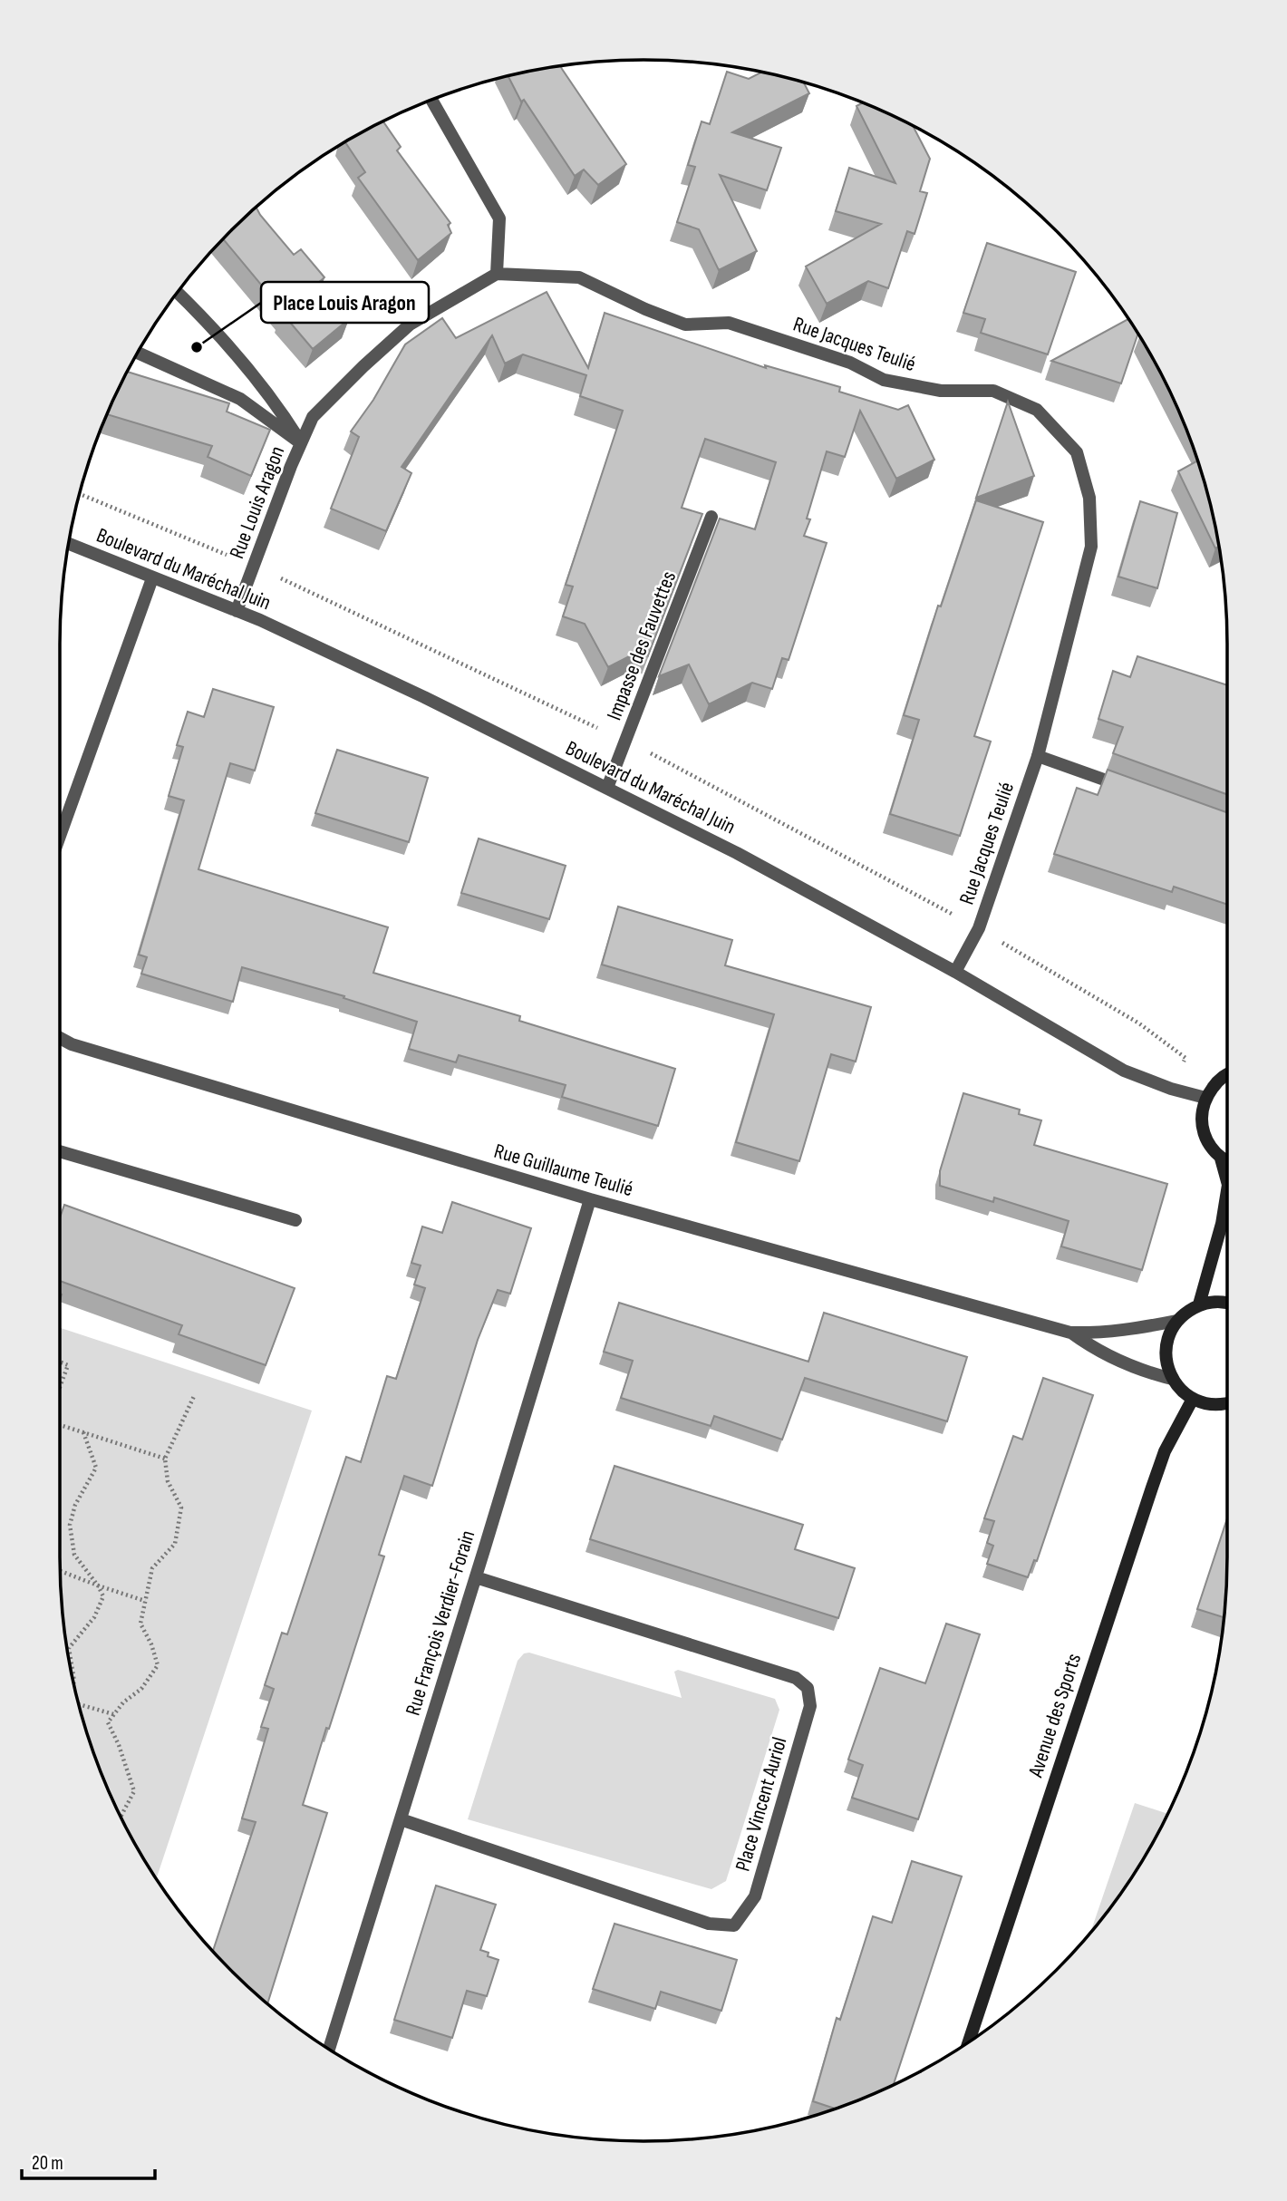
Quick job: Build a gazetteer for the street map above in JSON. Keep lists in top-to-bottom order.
{
  "streets": {
    "main road": ["Avenue des Sports"],
    "street": [
      "Rue Jacques Teulié",
      "Rue Louis Aragon",
      "Boulevard du Maréchal Juin",
      "Impasse des Fauvettes",
      "Rue Guillaume Teulié",
      "Rue François Verdier-Forain",
      "Place Vincent Auriol"
    ]
  },
  "crossings": [
    ["Rue Jacques Teulié", "Rue Louis Aragon"],
    ["Rue Jacques Teulié", "Boulevard du Maréchal Juin"],
    ["Rue Louis Aragon", "Boulevard du Maréchal Juin"],
    ["Boulevard du Maréchal Juin", "Impasse des Fauvettes"],
    ["Rue Guillaume Teulié", "Rue François Verdier-Forain"],
    ["Rue François Verdier-Forain", "Place Vincent Auriol"]
  ],
  "places": ["Place Louis Aragon"],
  "scale_bar": "20 m"
}
